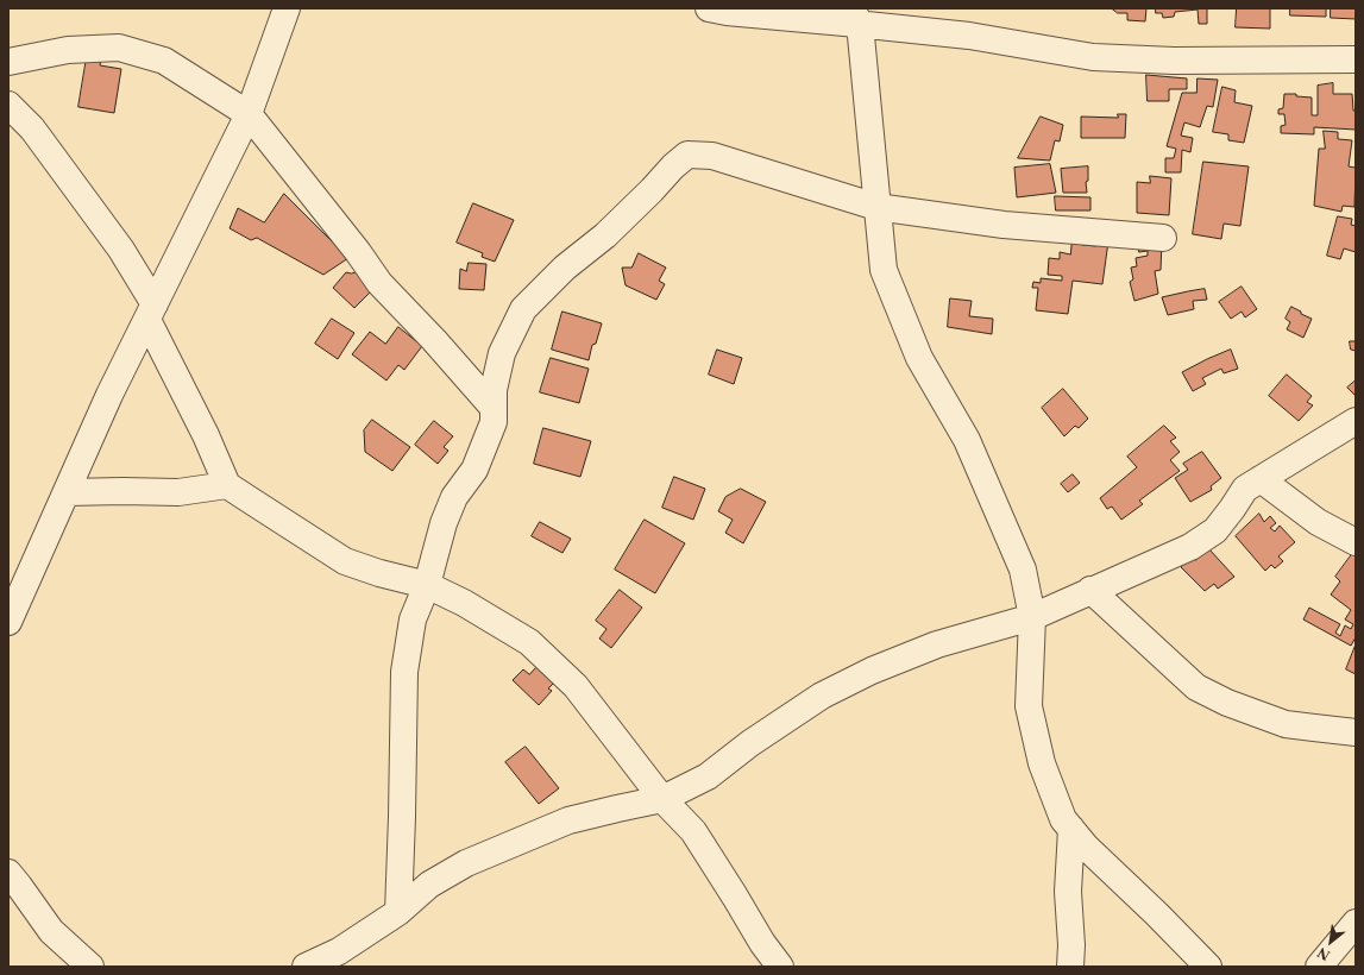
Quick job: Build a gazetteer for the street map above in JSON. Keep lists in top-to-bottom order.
{
  "north": "bottom left"
}
